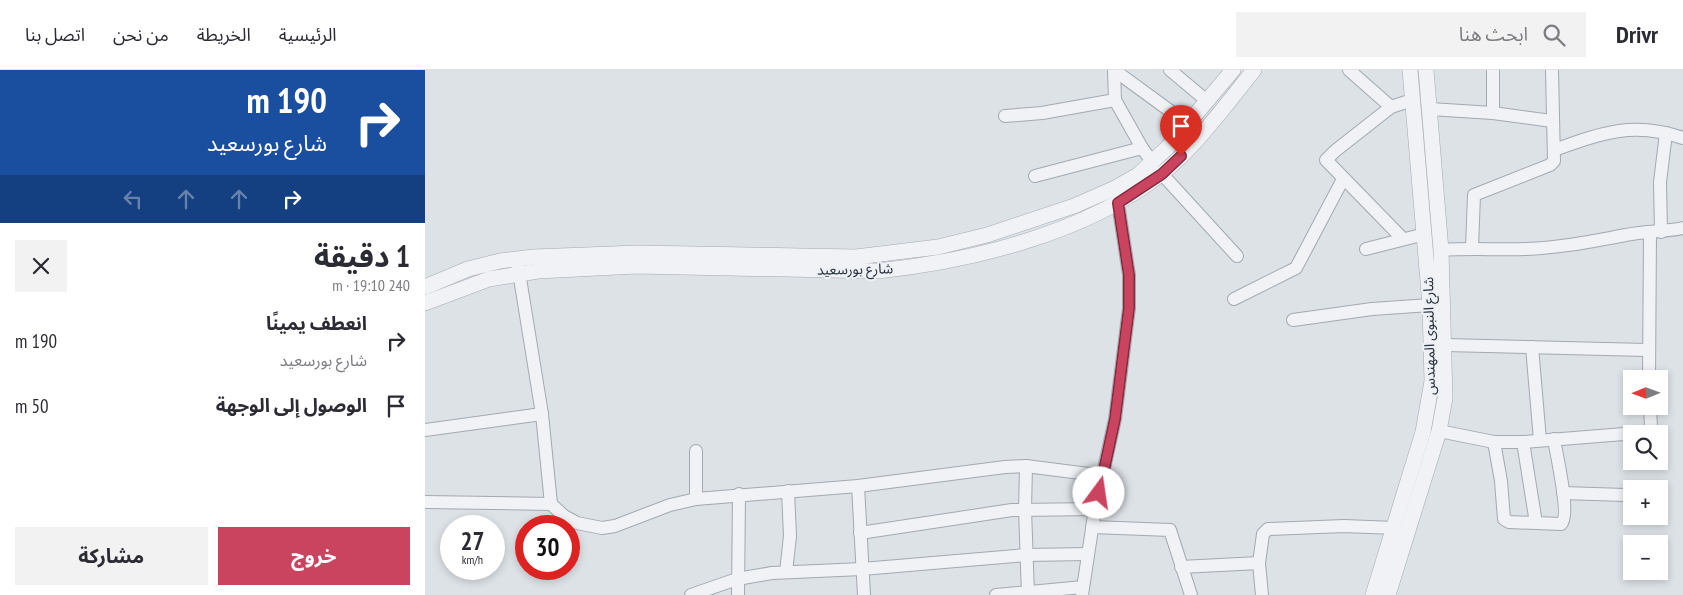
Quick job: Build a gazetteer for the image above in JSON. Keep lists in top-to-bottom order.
{
  "streets": {
    "street": ["شارع بورسعيد", "شارع النبوى المهندس"]
  },
  "north": "left",
  "page": {
    "header": "Drivr",
    "search": "ابحث هنا",
    "nav": [
      "الرئيسية",
      "الخريطة",
      "من نحن",
      "اتصل بنا"
    ],
    "turn": ["190 m", "شارع بورسعيد"],
    "heading": ["1 دقيقة", "240 m · 19:10"],
    "list": [
      {
        "name": "انعطف يمينًا",
        "note": "شارع بورسعيد",
        "value": "190 m"
      },
      {
        "name": "الوصول إلى الوجهة",
        "value": "50 m"
      }
    ],
    "map_buttons": ["+", "−"],
    "speed": "27 km/h",
    "limit": "30",
    "buttons": ["خروج", "مشاركة"]
  }
}
